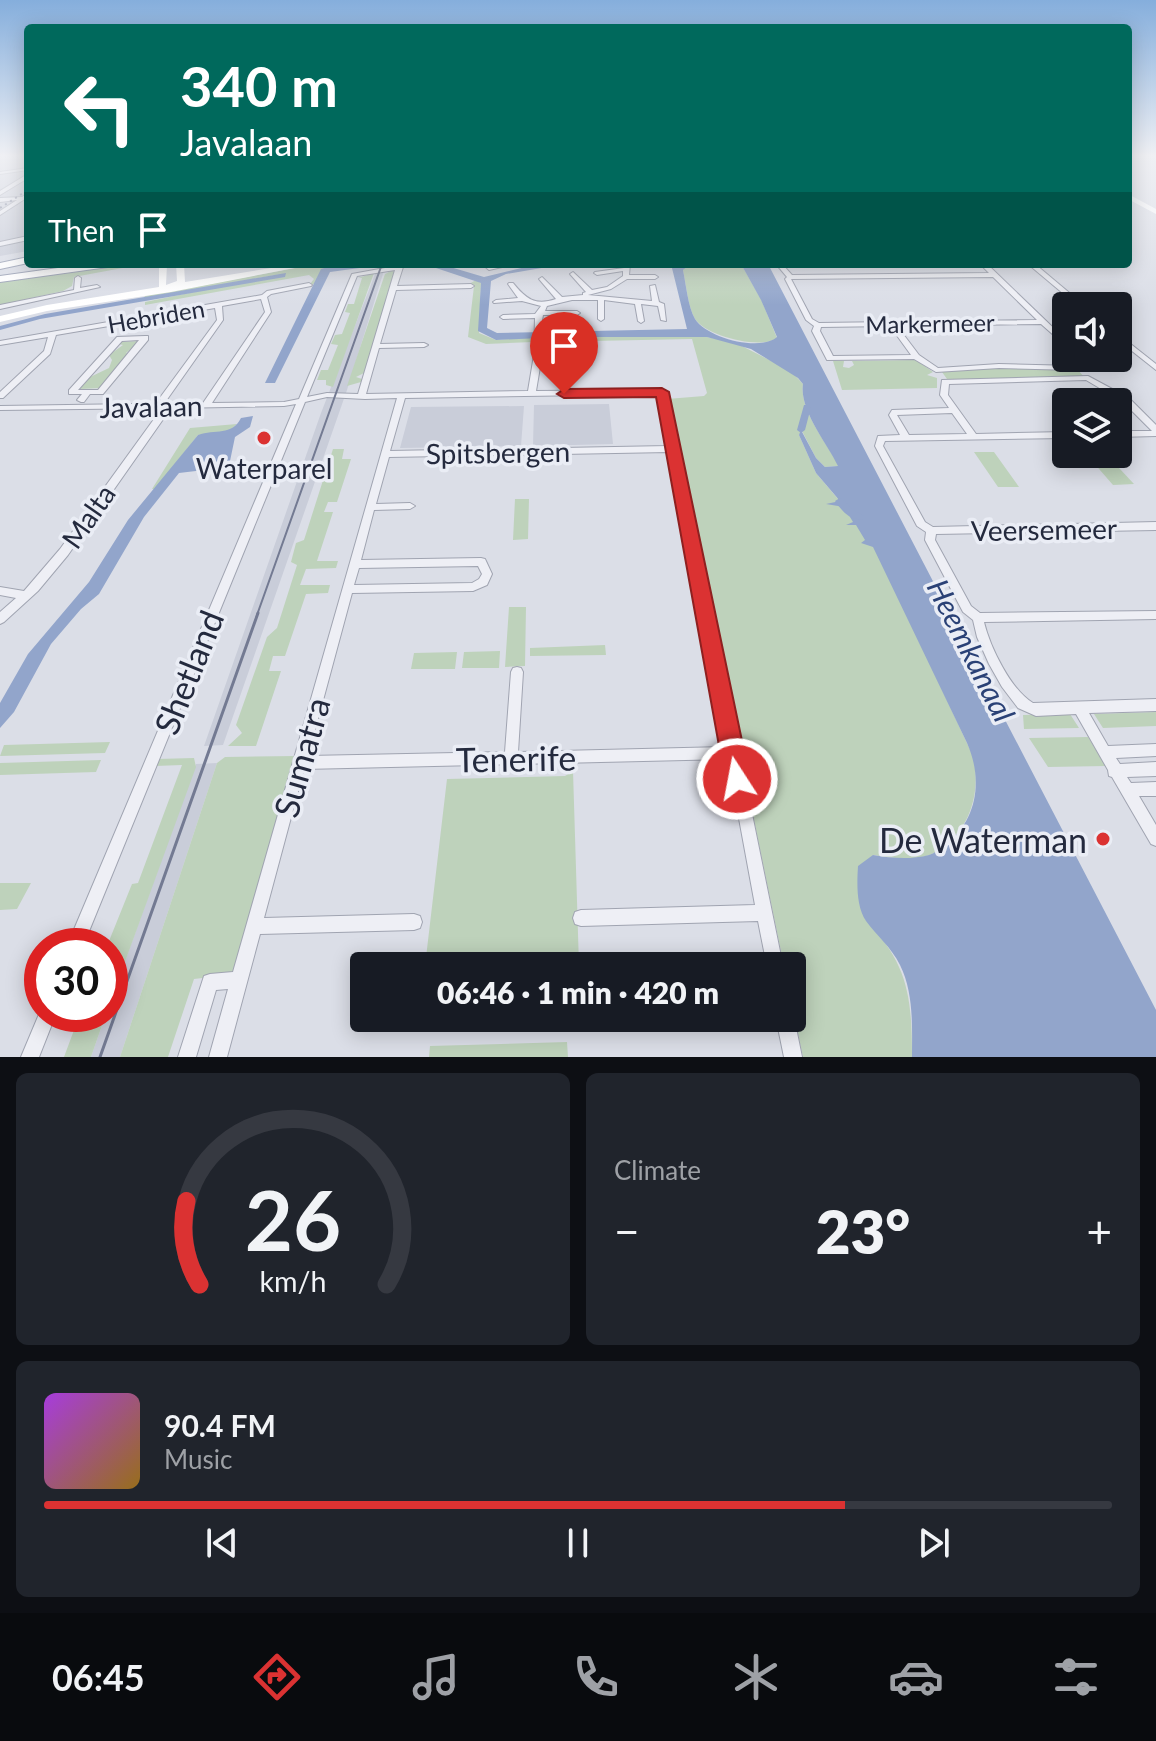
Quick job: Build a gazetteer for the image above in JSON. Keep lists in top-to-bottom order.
{
  "streets": {
    "street": [
      "Hebriden",
      "Markermeer",
      "Javalaan",
      "Spitsbergen",
      "Malta",
      "Veersemeer",
      "Shetland",
      "Sumatra",
      "Tenerife"
    ]
  },
  "crossings": [
    ["Hebriden", "Malta"],
    ["Javalaan", "Spitsbergen"],
    ["Javalaan", "Malta"],
    ["Javalaan", "Shetland"],
    ["Spitsbergen", "Sumatra"],
    ["Sumatra", "Tenerife"]
  ],
  "water": ["Heemkanaal"],
  "places": ["Waterparel", "De Waterman"],
  "page": {
    "turn": ["340 m", "Javalaan"],
    "then": "Then",
    "limit": "30",
    "trip": "06:46 · 1 min · 420 m",
    "tile": "Climate",
    "heat": ["−", "23°", "+"],
    "song": ["90.4 FM", "Music"],
    "tabs": "06:45",
    "gauge": ["26", "km/h"]
  }
}
